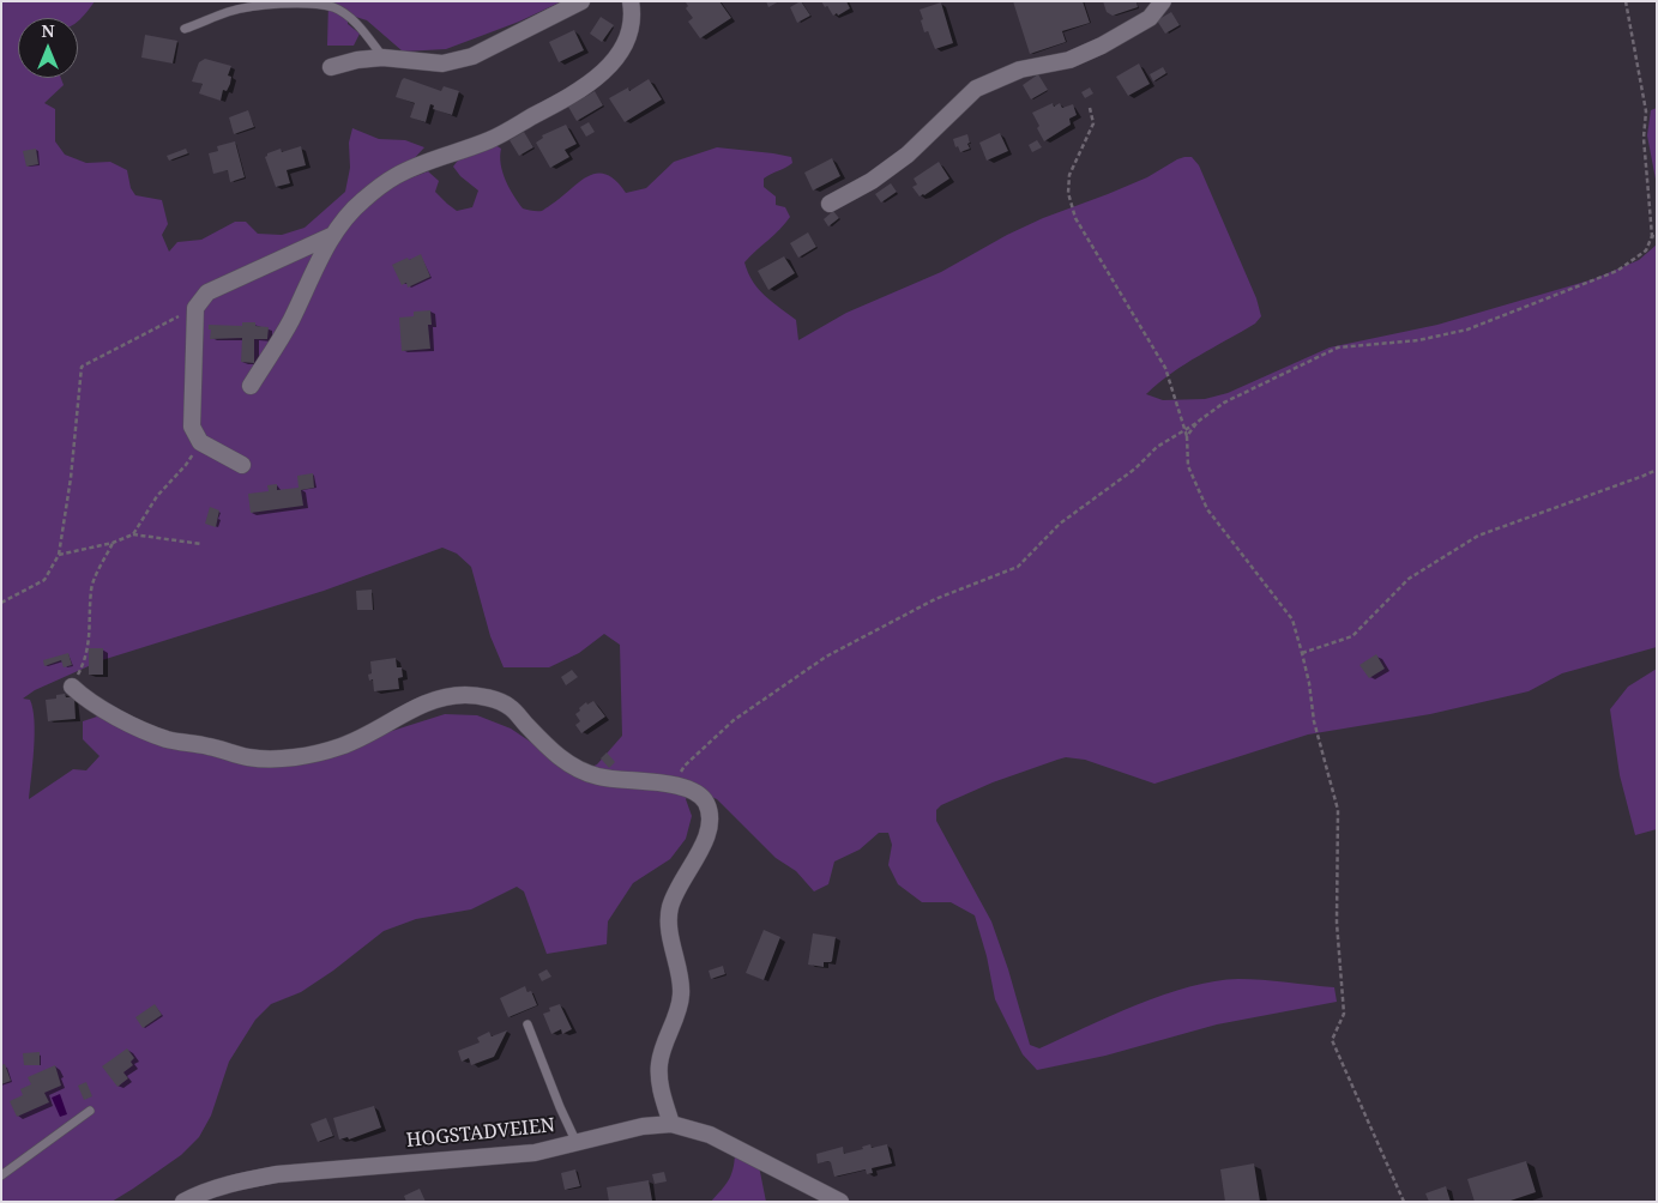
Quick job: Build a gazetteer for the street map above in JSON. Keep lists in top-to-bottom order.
{
  "streets": {
    "street": ["HOGSTADVEIEN"]
  },
  "north": "top"
}
